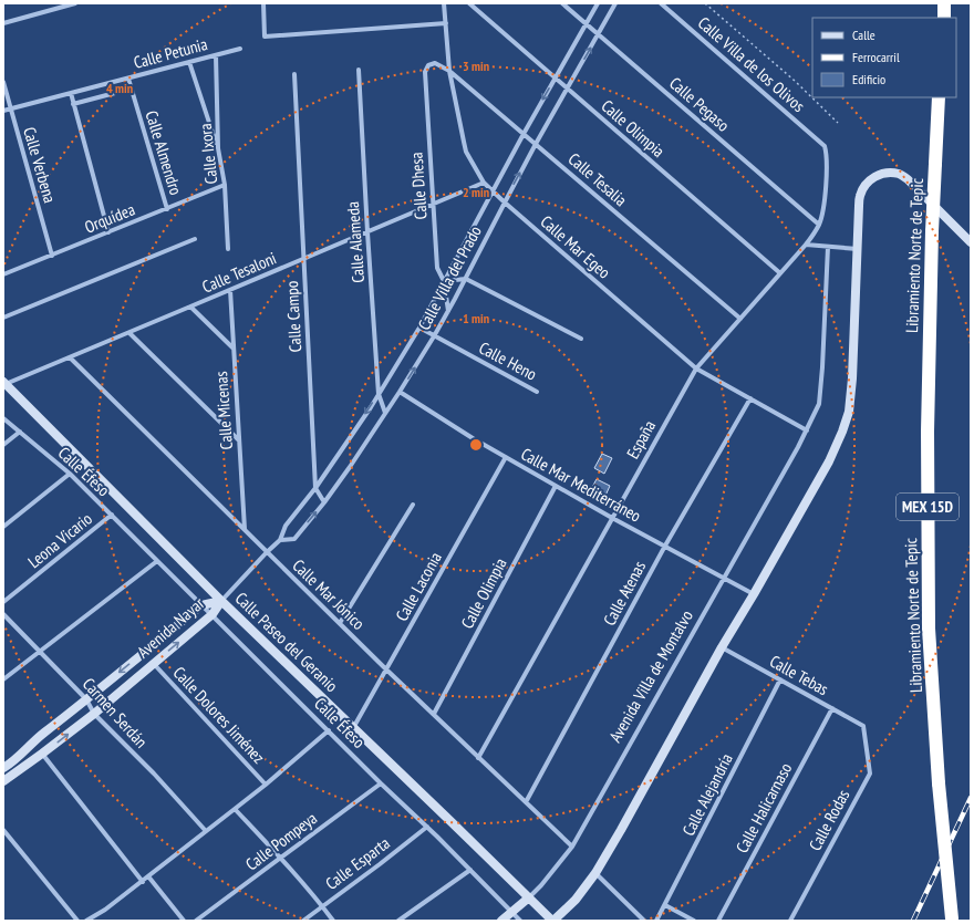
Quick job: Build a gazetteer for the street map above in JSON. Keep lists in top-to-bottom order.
{
  "streets": {
    "highway": ["Libramiento Norte de Tepic", "MEX 15D"],
    "street": [
      "Calle Petunia",
      "Calle Villa de los Olivos",
      "Calle Pegaso",
      "Calle Olimpia",
      "Calle Almendro",
      "Calle Ixora",
      "Calle Verbena",
      "Calle Tesalia",
      "Calle Dhesa",
      "Orquídea",
      "Calle Alameda",
      "Calle Mar Egeo",
      "Calle Tesaloni",
      "Calle Villa del Prado",
      "Calle Campo",
      "Calle Heno",
      "Calle Micenas",
      "España",
      "Calle Éfeso",
      "Calle Mar Mediterráneo",
      "Leona Vicario",
      "Calle Laconia",
      "Calle Atenas",
      "Calle Mar Jónico",
      "Avenida Nayar",
      "Calle Paseo del Geranio",
      "Calle Tebas",
      "Avenida Villa de Montalvo",
      "Carmen Serdán",
      "Calle Dolores Jiménez",
      "Calle Alejandría",
      "Calle Halicarnaso",
      "Calle Rodas",
      "Calle Pompeya",
      "Calle Esparta"
    ]
  },
  "crossings": [
    ["Calle Petunia", "Calle Almendro"],
    ["Calle Petunia", "Calle Ixora"],
    ["Calle Petunia", "Calle Verbena"],
    ["Calle Villa de los Olivos", "España"],
    ["Calle Pegaso", "Calle Villa del Prado"],
    ["Calle Pegaso", "España"],
    ["Calle Olimpia", "Calle Villa del Prado"],
    ["Calle Olimpia", "España"],
    ["Calle Olimpia", "Calle Mar Mediterráneo"],
    ["Calle Olimpia", "Calle Mar Jónico"],
    ["Calle Almendro", "Orquídea"],
    ["Calle Ixora", "Orquídea"],
    ["Calle Verbena", "Orquídea"],
    ["Calle Tesalia", "Calle Dhesa"],
    ["Calle Tesalia", "Calle Mar Egeo"],
    ["Calle Tesalia", "Calle Villa del Prado"],
    ["Calle Tesalia", "España"],
    ["Calle Dhesa", "Calle Tesaloni"],
    ["Calle Dhesa", "Calle Villa del Prado"],
    ["Calle Alameda", "Calle Tesaloni"],
    ["Calle Alameda", "Calle Villa del Prado"],
    ["Calle Mar Egeo", "Calle Tesaloni"],
    ["Calle Mar Egeo", "Calle Villa del Prado"],
    ["Calle Mar Egeo", "España"],
    ["Calle Mar Egeo", "Calle Atenas"],
    ["Calle Mar Egeo", "Avenida Villa de Montalvo"],
    ["Calle Tesaloni", "Calle Campo"],
    ["Calle Tesaloni", "Calle Micenas"],
    ["Calle Tesaloni", "Calle Mar Jónico"],
    ["Calle Tesaloni", "Calle Paseo del Geranio"],
    ["Calle Villa del Prado", "Calle Campo"],
    ["Calle Villa del Prado", "Calle Heno"],
    ["Calle Villa del Prado", "Calle Mar Mediterráneo"],
    ["Calle Villa del Prado", "Calle Mar Jónico"],
    ["Calle Villa del Prado", "Avenida Nayar"],
    ["Calle Villa del Prado", "Calle Paseo del Geranio"],
    ["Calle Micenas", "Calle Mar Jónico"],
    ["España", "Calle Mar Mediterráneo"],
    ["España", "Calle Mar Jónico"],
    ["Calle Éfeso", "Leona Vicario"],
    ["Calle Éfeso", "Avenida Nayar"],
    ["Calle Éfeso", "Avenida Villa de Montalvo"],
    ["Calle Éfeso", "Calle Pompeya"],
    ["Calle Éfeso", "Calle Esparta"],
    ["Calle Mar Mediterráneo", "Calle Laconia"],
    ["Calle Mar Mediterráneo", "Calle Atenas"],
    ["Calle Mar Mediterráneo", "Avenida Villa de Montalvo"],
    ["Calle Laconia", "Calle Mar Jónico"],
    ["Calle Laconia", "Calle Paseo del Geranio"],
    ["Calle Atenas", "Calle Mar Jónico"],
    ["Calle Mar Jónico", "Avenida Villa de Montalvo"],
    ["Avenida Nayar", "Calle Paseo del Geranio"],
    ["Avenida Nayar", "Carmen Serdán"],
    ["Avenida Nayar", "Calle Dolores Jiménez"],
    ["Calle Paseo del Geranio", "Avenida Villa de Montalvo"],
    ["Calle Tebas", "Calle Alejandría"],
    ["Calle Tebas", "Calle Halicarnaso"],
    ["Calle Tebas", "Calle Rodas"]
  ],
  "legend": ["Calle", "Ferrocarril", "Edificio"],
  "rings": [
    "3 min",
    "4 min",
    "2 min",
    "1 min"
  ]
}
